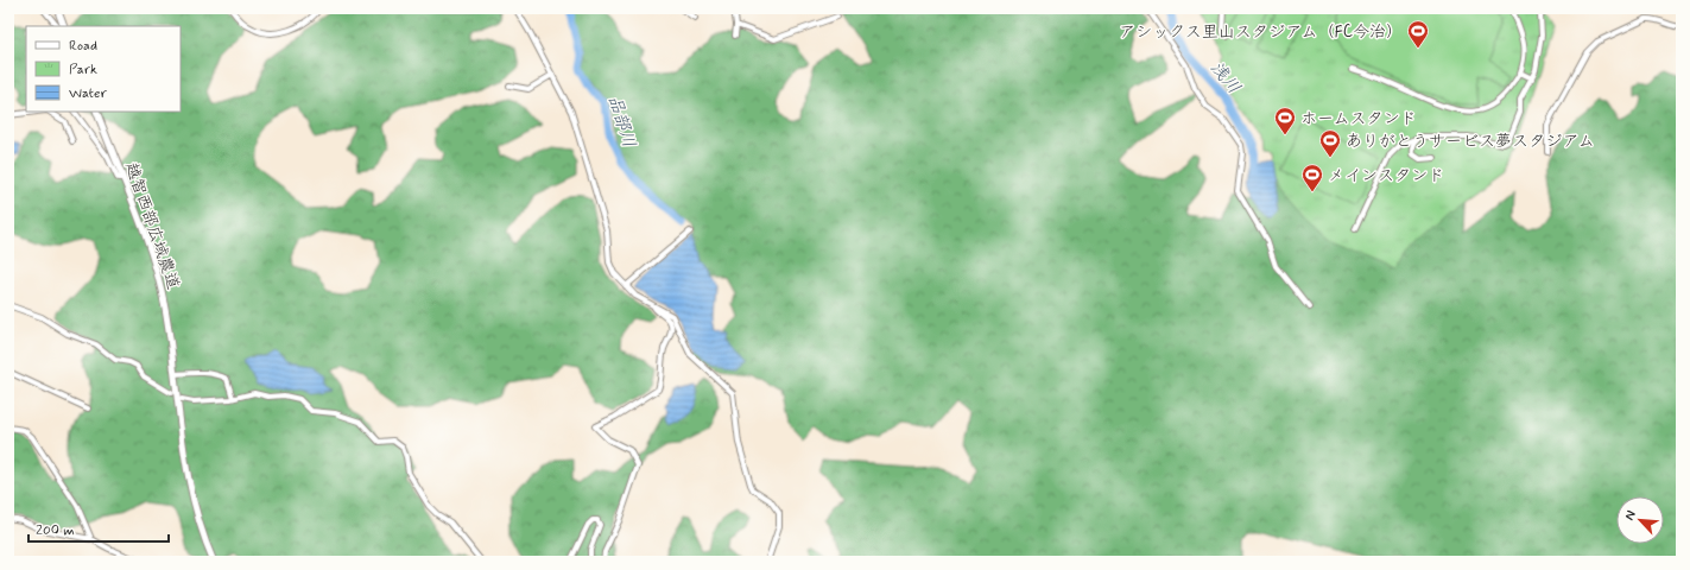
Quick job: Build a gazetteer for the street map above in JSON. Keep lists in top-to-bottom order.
{
  "streets": {
    "street": ["越智西部広域農道"]
  },
  "water": ["浅川", "品部川"],
  "places": {
    "sports": [
      "アシックス里山スタジアム（FC今治）",
      "ホームスタンド",
      "ありがとうサービス夢スタジアム",
      "メインスタンド"
    ]
  },
  "legend": ["Road", "Park", "Water"],
  "scale_bar": "200 m",
  "north": "top left"
}
